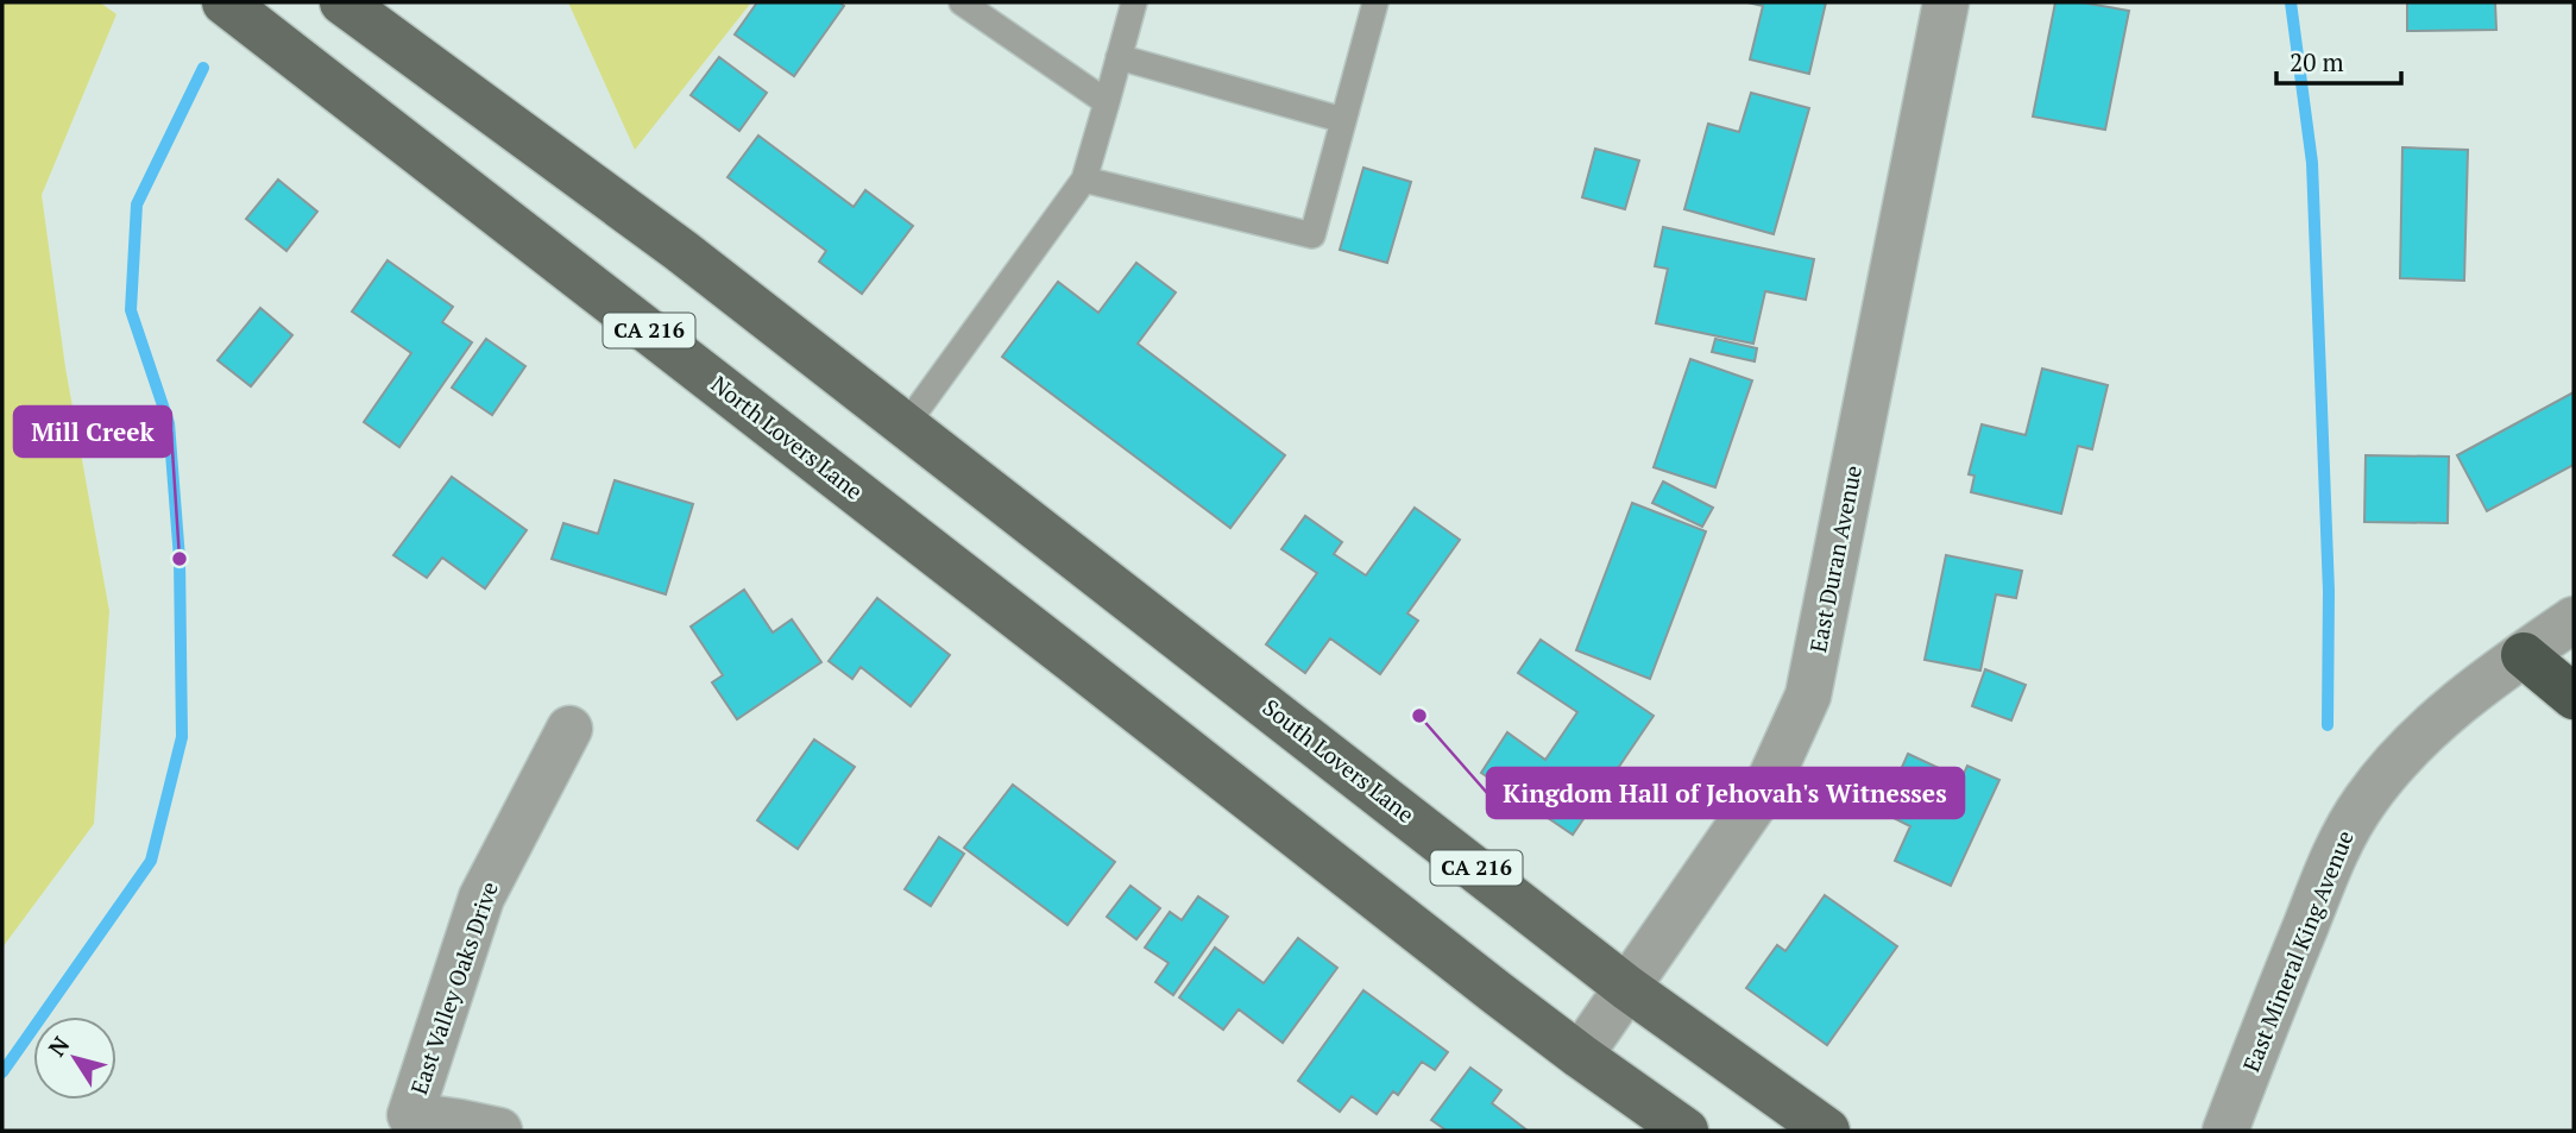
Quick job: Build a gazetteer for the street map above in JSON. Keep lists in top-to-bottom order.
{
  "streets": {
    "main road": ["CA 216", "North Lovers Lane", "South Lovers Lane"],
    "street": ["East Duran Avenue", "East Mineral King Avenue", "East Valley Oaks Drive"]
  },
  "crossings": [
    ["CA 216", "North Lovers Lane"],
    ["CA 216", "East Duran Avenue"],
    ["CA 216", "South Lovers Lane"],
    ["North Lovers Lane", "East Duran Avenue"],
    ["East Duran Avenue", "South Lovers Lane"]
  ],
  "places": ["Mill Creek", "Kingdom Hall of Jehovah's Witnesses"],
  "scale_bar": "20 m",
  "north": "top left"
}
